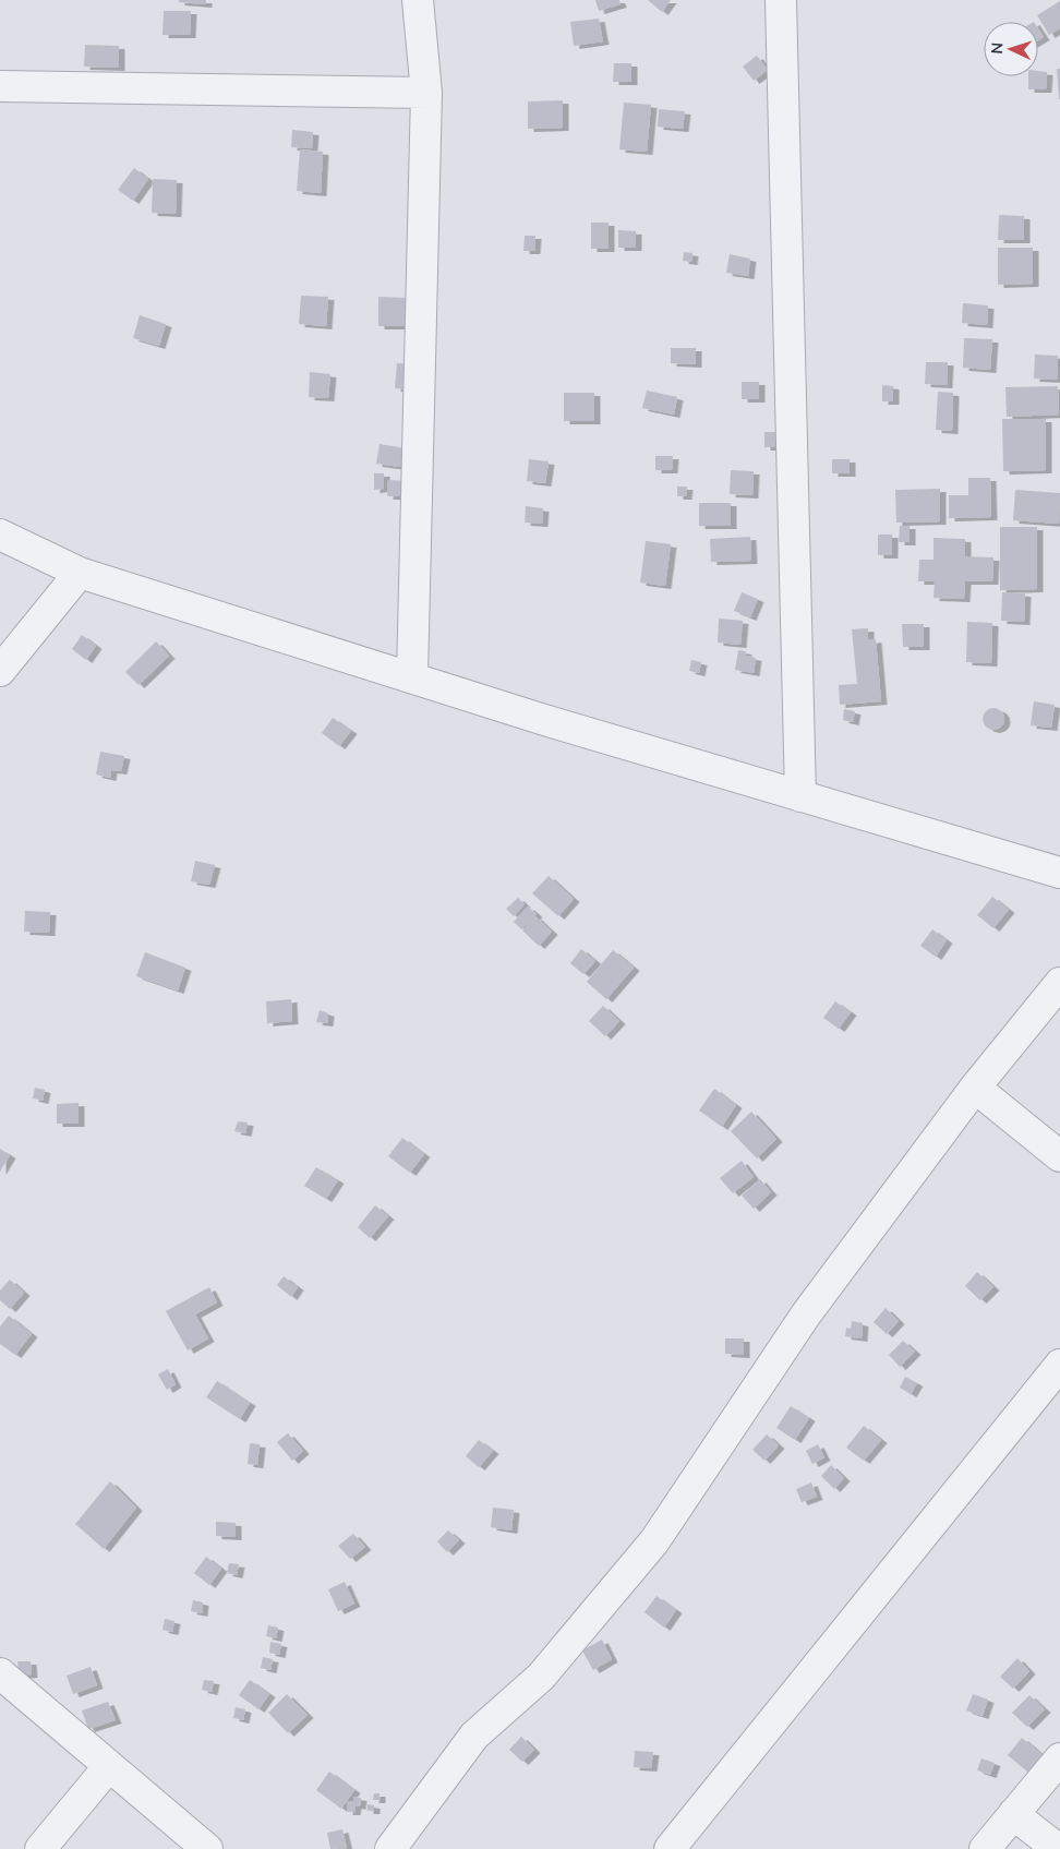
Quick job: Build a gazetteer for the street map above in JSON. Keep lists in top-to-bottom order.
{
  "north": "left"
}
